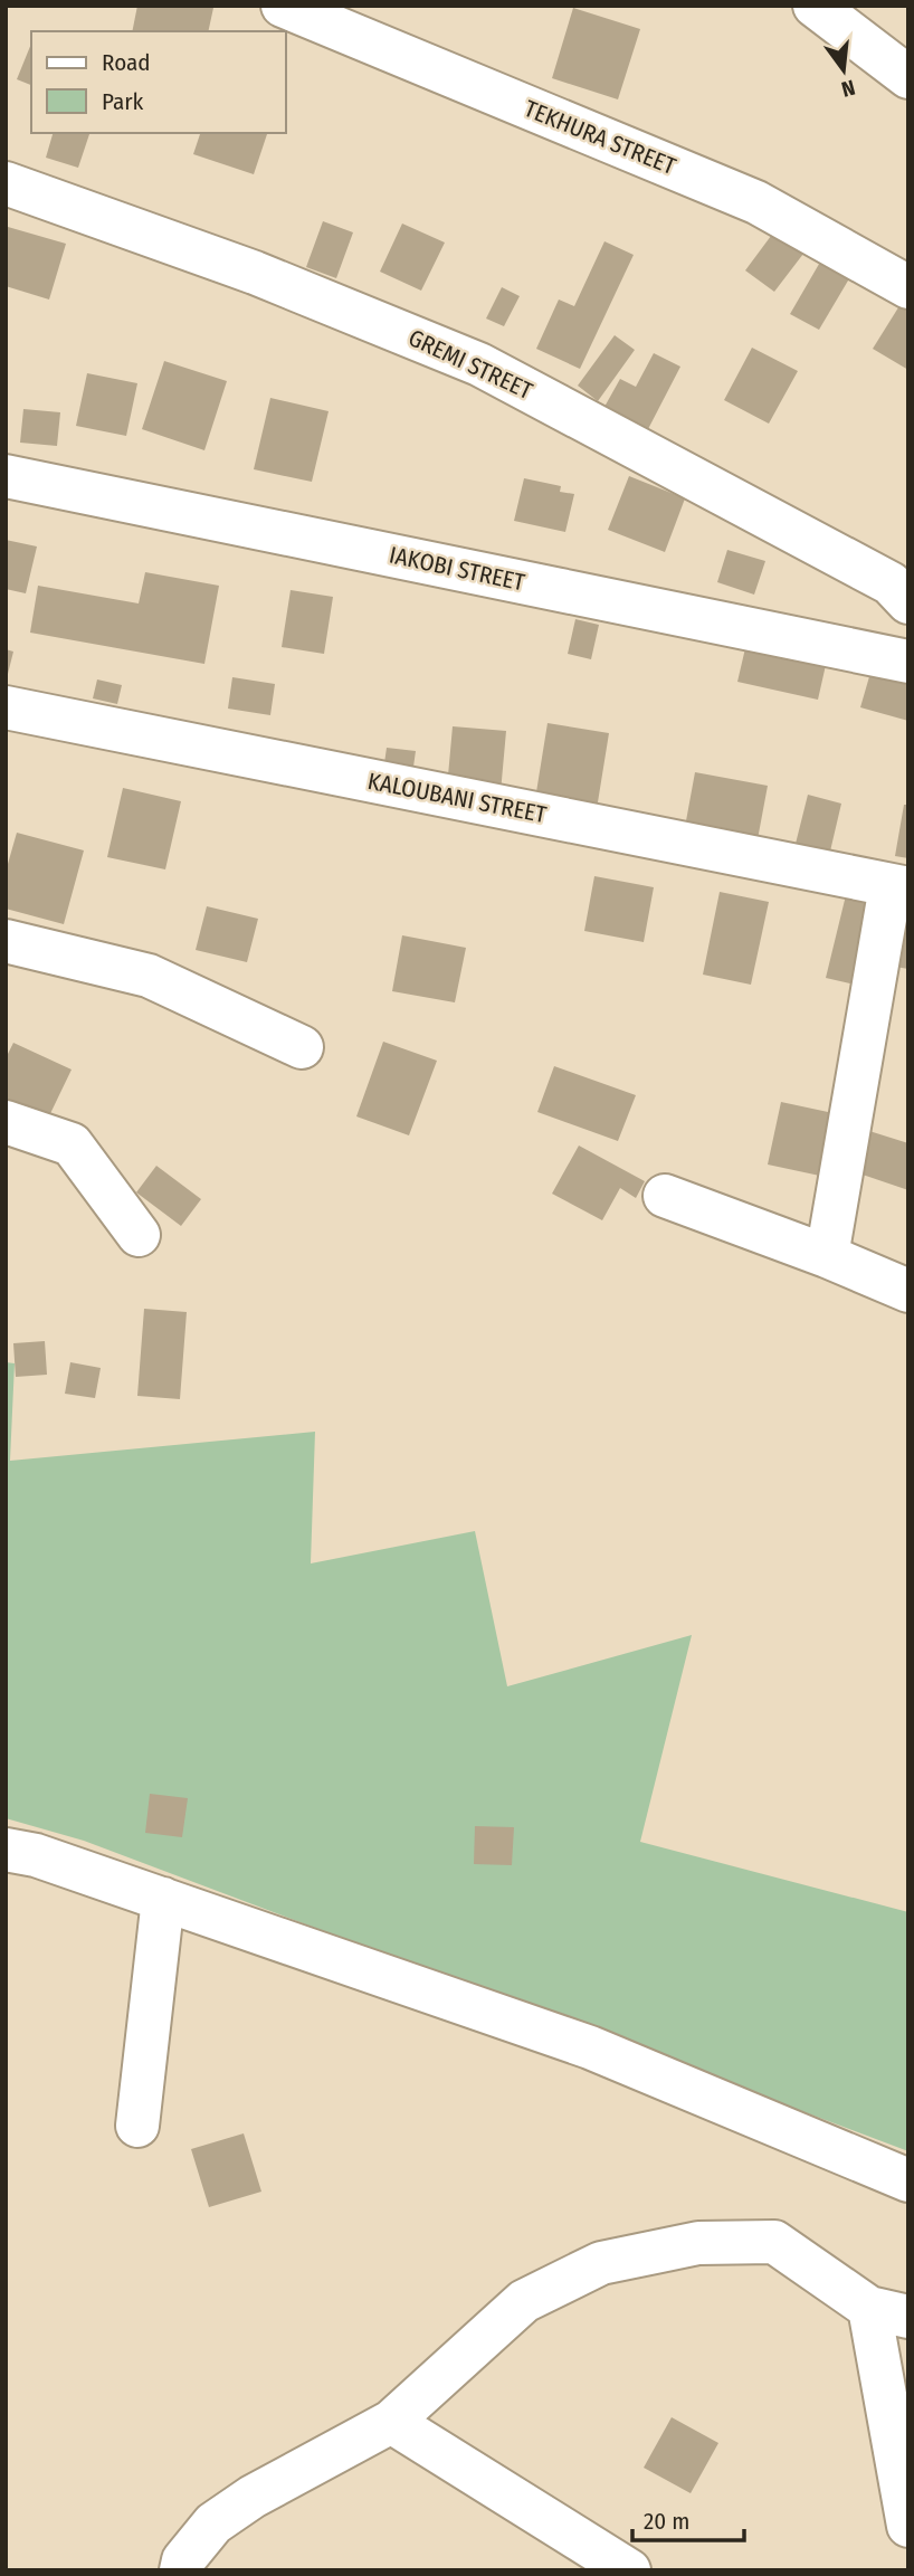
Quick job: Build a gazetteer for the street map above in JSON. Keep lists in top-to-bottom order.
{
  "streets": {
    "street": [
      "TEKHURA STREET",
      "GREMI STREET",
      "IAKOBI STREET",
      "KALOUBANI STREET"
    ]
  },
  "legend": ["Road", "Park"],
  "scale_bar": "20 m",
  "north": "bottom"
}
